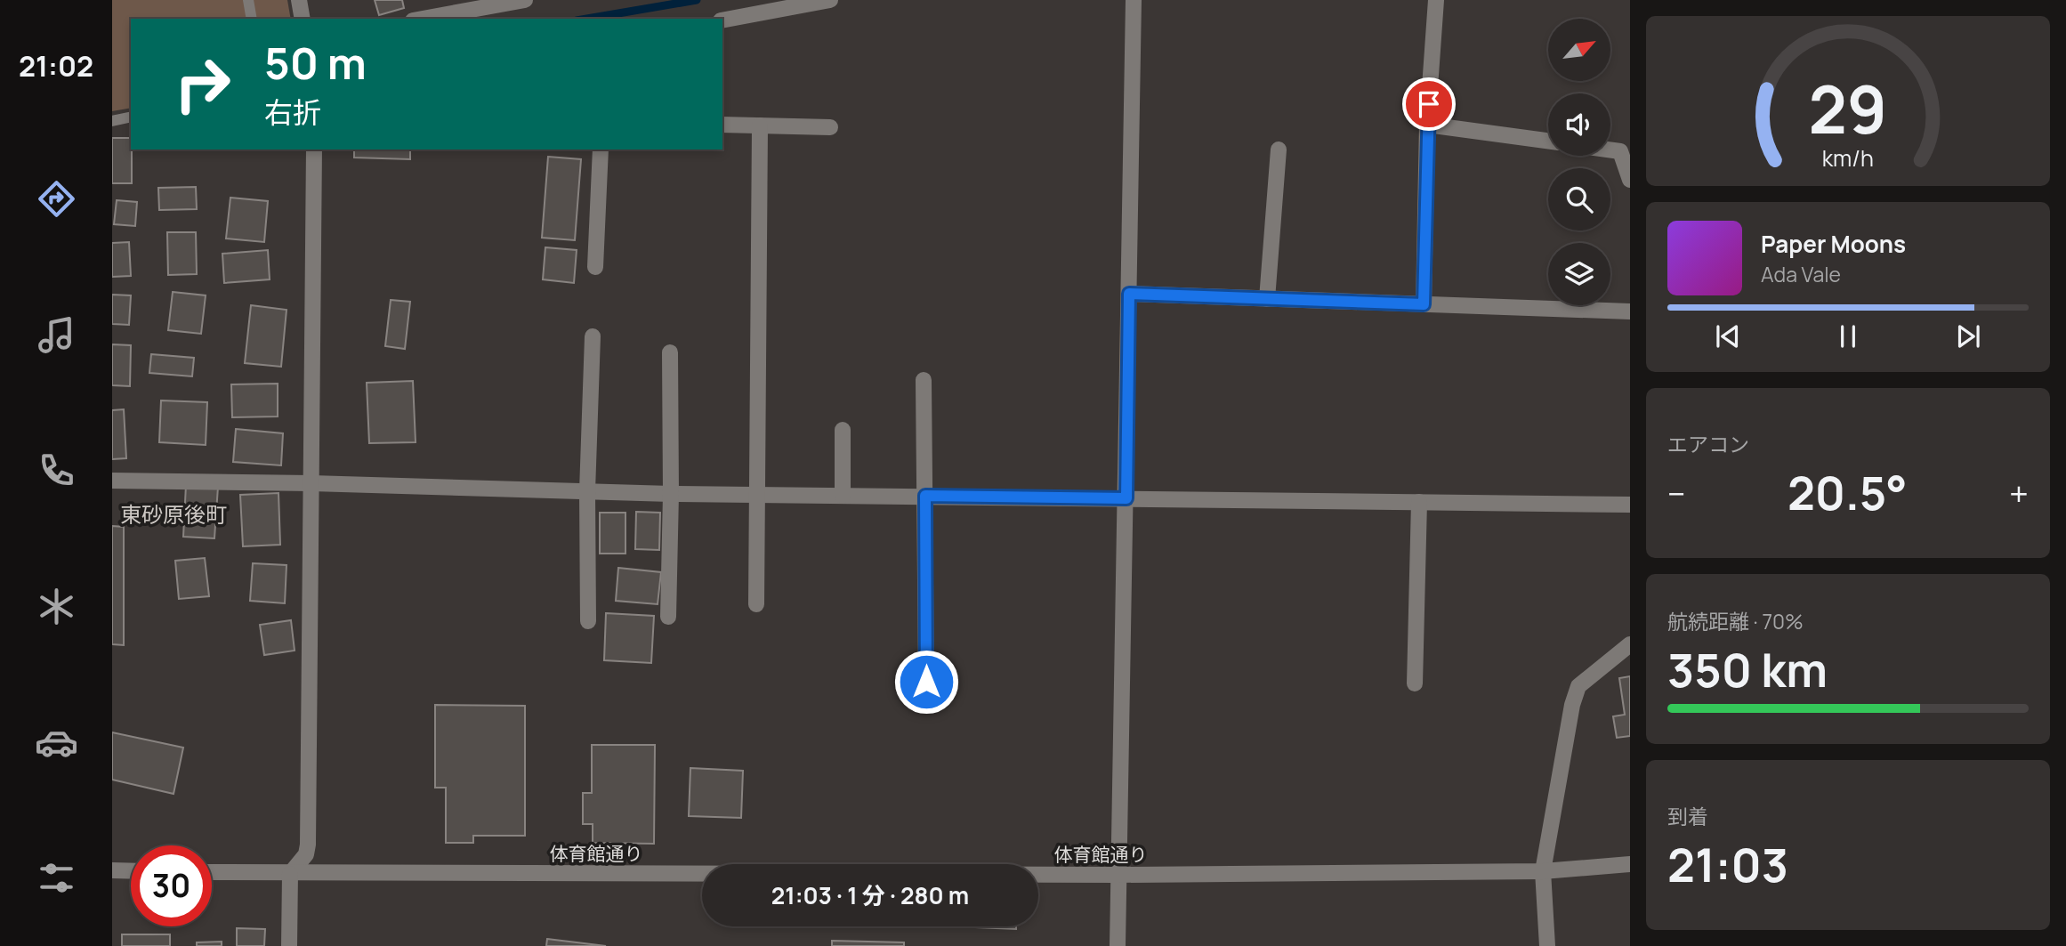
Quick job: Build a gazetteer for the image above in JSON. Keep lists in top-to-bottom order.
{
  "streets": {
    "street": ["体育館通り"]
  },
  "districts": ["東砂原後町"],
  "north": "top right",
  "page": {
    "tabs": "21:02",
    "turn": ["50 m", "右折"],
    "song": ["Paper Moons", "Ada Vale"],
    "tile": [
      "エアコン",
      ["航続距離 · 70%", "350 km"],
      ["到着", "21:03"]
    ],
    "heat": ["−", "20.5°", "+"],
    "limit": "30",
    "trip": "21:03 · 1 分 · 280 m",
    "gauge": ["29", "km/h"]
  }
}
